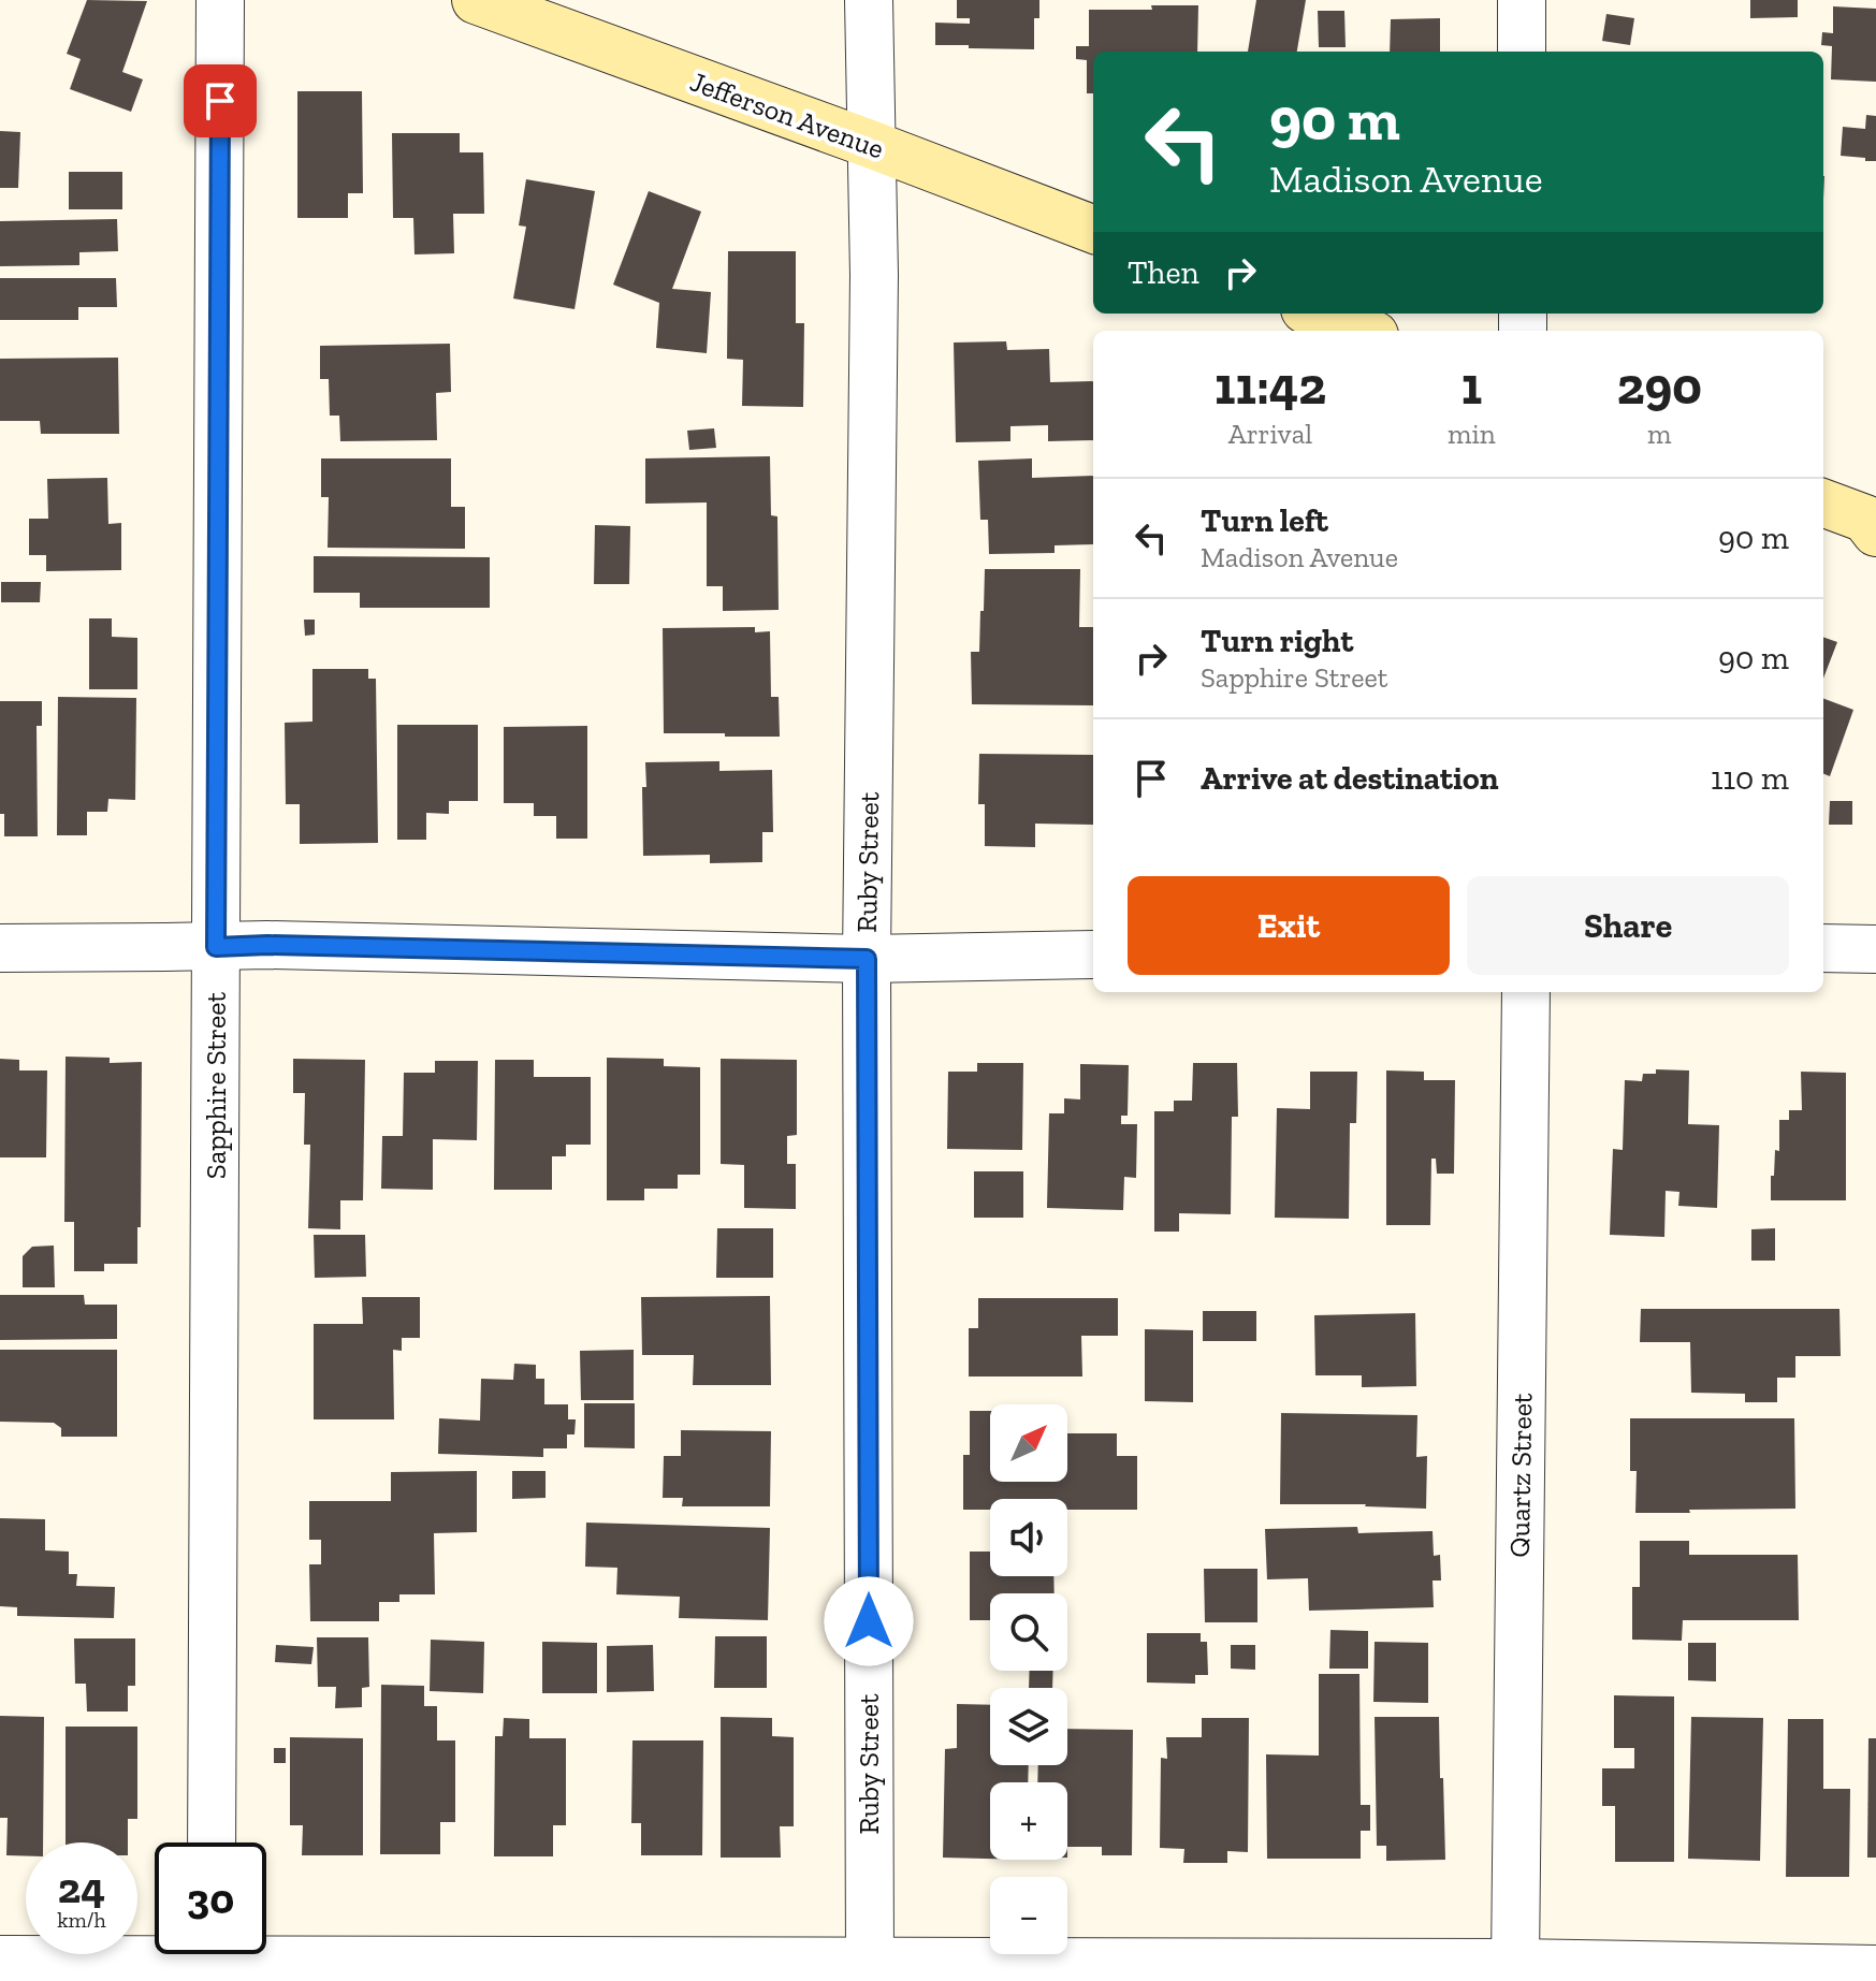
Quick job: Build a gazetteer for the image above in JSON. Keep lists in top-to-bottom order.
{
  "streets": {
    "main road": ["Jefferson Avenue"],
    "street": ["Ruby Street", "Sapphire Street", "Quartz Street"]
  },
  "crossings": [
    ["Jefferson Avenue", "Ruby Street"]
  ],
  "north": "top right",
  "page": {
    "turn": ["90 m", "Madison Avenue"],
    "then": "Then",
    "eta": [
      "11:42",
      "Arrival",
      "1",
      "min",
      "290",
      "m"
    ],
    "list": [
      {
        "name": "Turn left",
        "note": "Madison Avenue",
        "value": "90 m"
      },
      {
        "name": "Turn right",
        "note": "Sapphire Street",
        "value": "90 m"
      },
      {
        "name": "Arrive at destination",
        "value": "110 m"
      }
    ],
    "buttons": ["Exit", "Share"],
    "map_buttons": ["+", "−"],
    "speed": "24 km/h",
    "limit": "30"
  }
}
